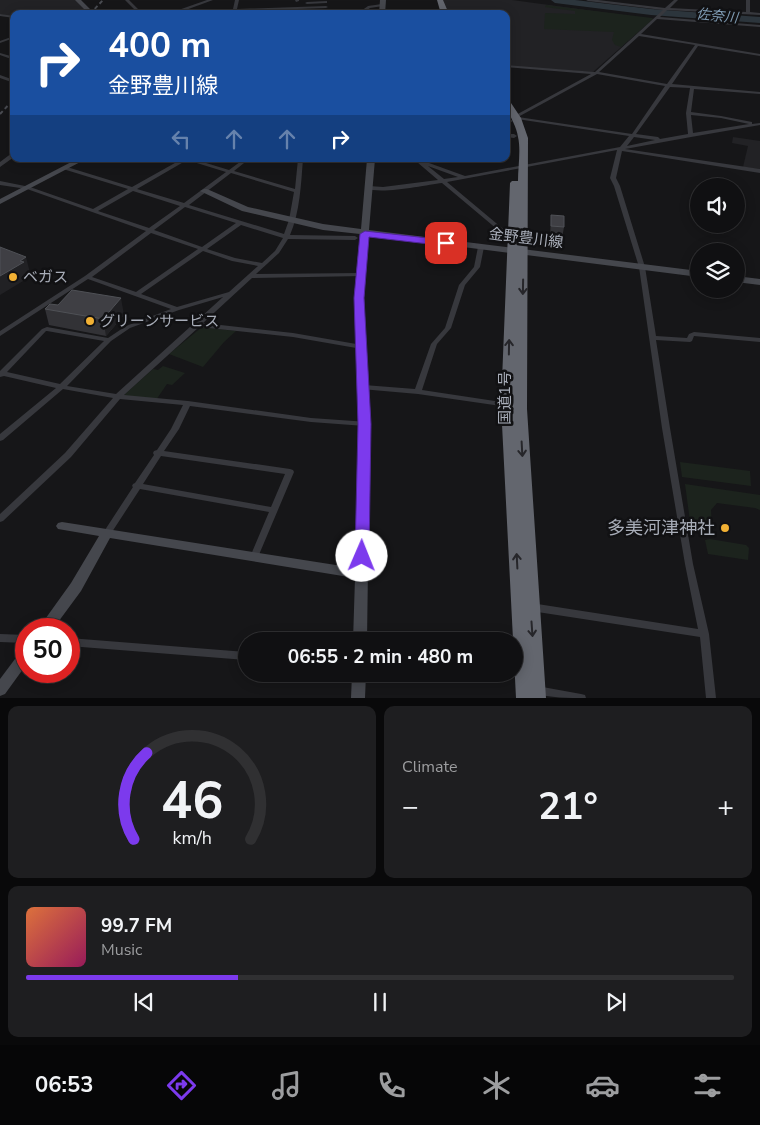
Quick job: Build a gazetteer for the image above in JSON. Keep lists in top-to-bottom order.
{
  "streets": {
    "highway": ["国道1号"],
    "main road": ["金野豊川線"]
  },
  "crossings": [
    ["金野豊川線", "国道1号"]
  ],
  "water": ["佐奈川"],
  "places": ["ベガス", "グリーンサービス", "多美河津神社"],
  "page": {
    "turn": ["400 m", "金野豊川線"],
    "limit": "50",
    "trip": "06:55 · 2 min · 480 m",
    "tile": "Climate",
    "heat": ["−", "21°", "+"],
    "song": ["99.7 FM", "Music"],
    "tabs": "06:53",
    "gauge": ["46", "km/h"]
  }
}
